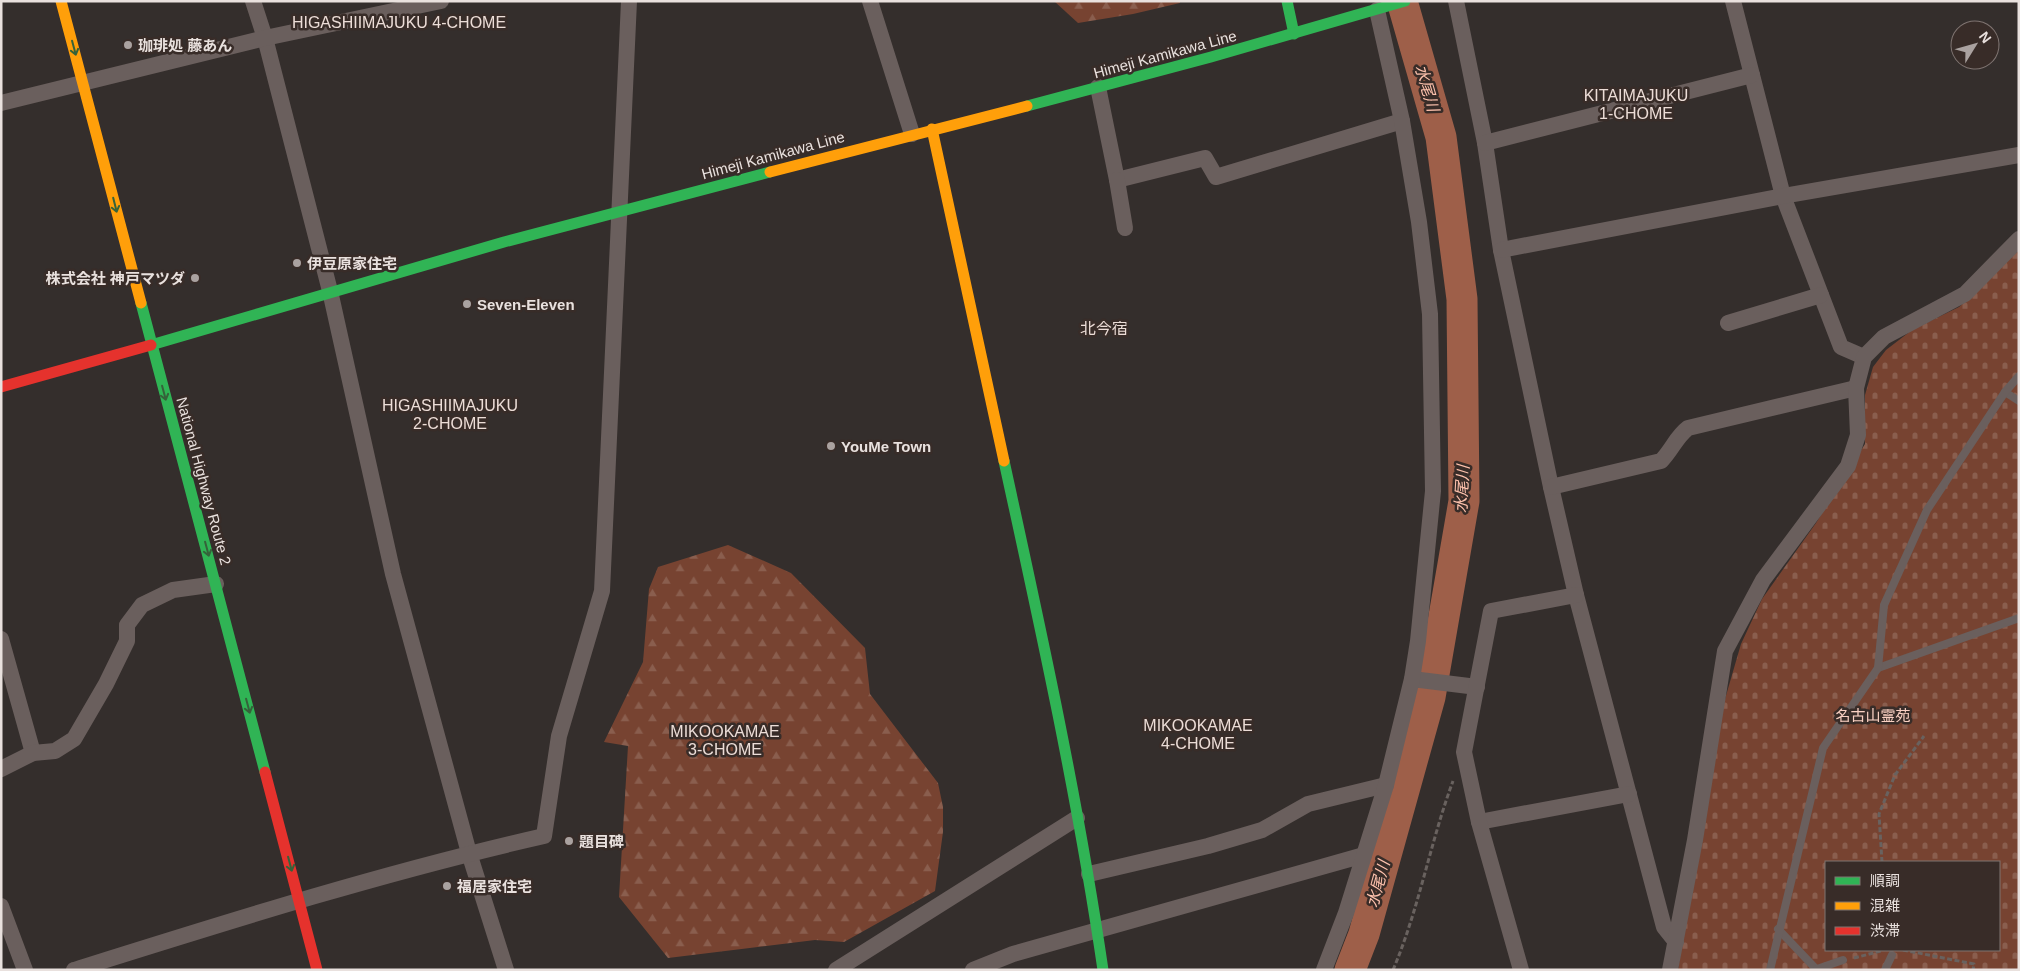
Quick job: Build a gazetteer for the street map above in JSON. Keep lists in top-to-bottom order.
{
  "streets": {
    "main road": ["Himeji Kamikawa Line", "National Highway Route 2"]
  },
  "crossings": [
    ["Himeji Kamikawa Line", "National Highway Route 2"]
  ],
  "one_way": ["National Highway Route 2"],
  "districts": [
    "HIGASHIIMAJUKU 4-CHOME",
    "KITAIMAJUKU 1-CHOME",
    "北今宿",
    "HIGASHIIMAJUKU 2-CHOME",
    "MIKOOKAMAE 4-CHOME",
    "MIKOOKAMAE 3-CHOME"
  ],
  "water": ["水尾川"],
  "parks": ["名古山霊苑"],
  "places": [
    "珈琲処 藤あん",
    "伊豆原家住宅",
    "株式会社 神戸マツダ",
    "Seven-Eleven",
    "YouMe Town",
    "題目碑",
    "福居家住宅"
  ],
  "legend": ["順調", "混雑", "渋滞"],
  "north": "top right"
}
